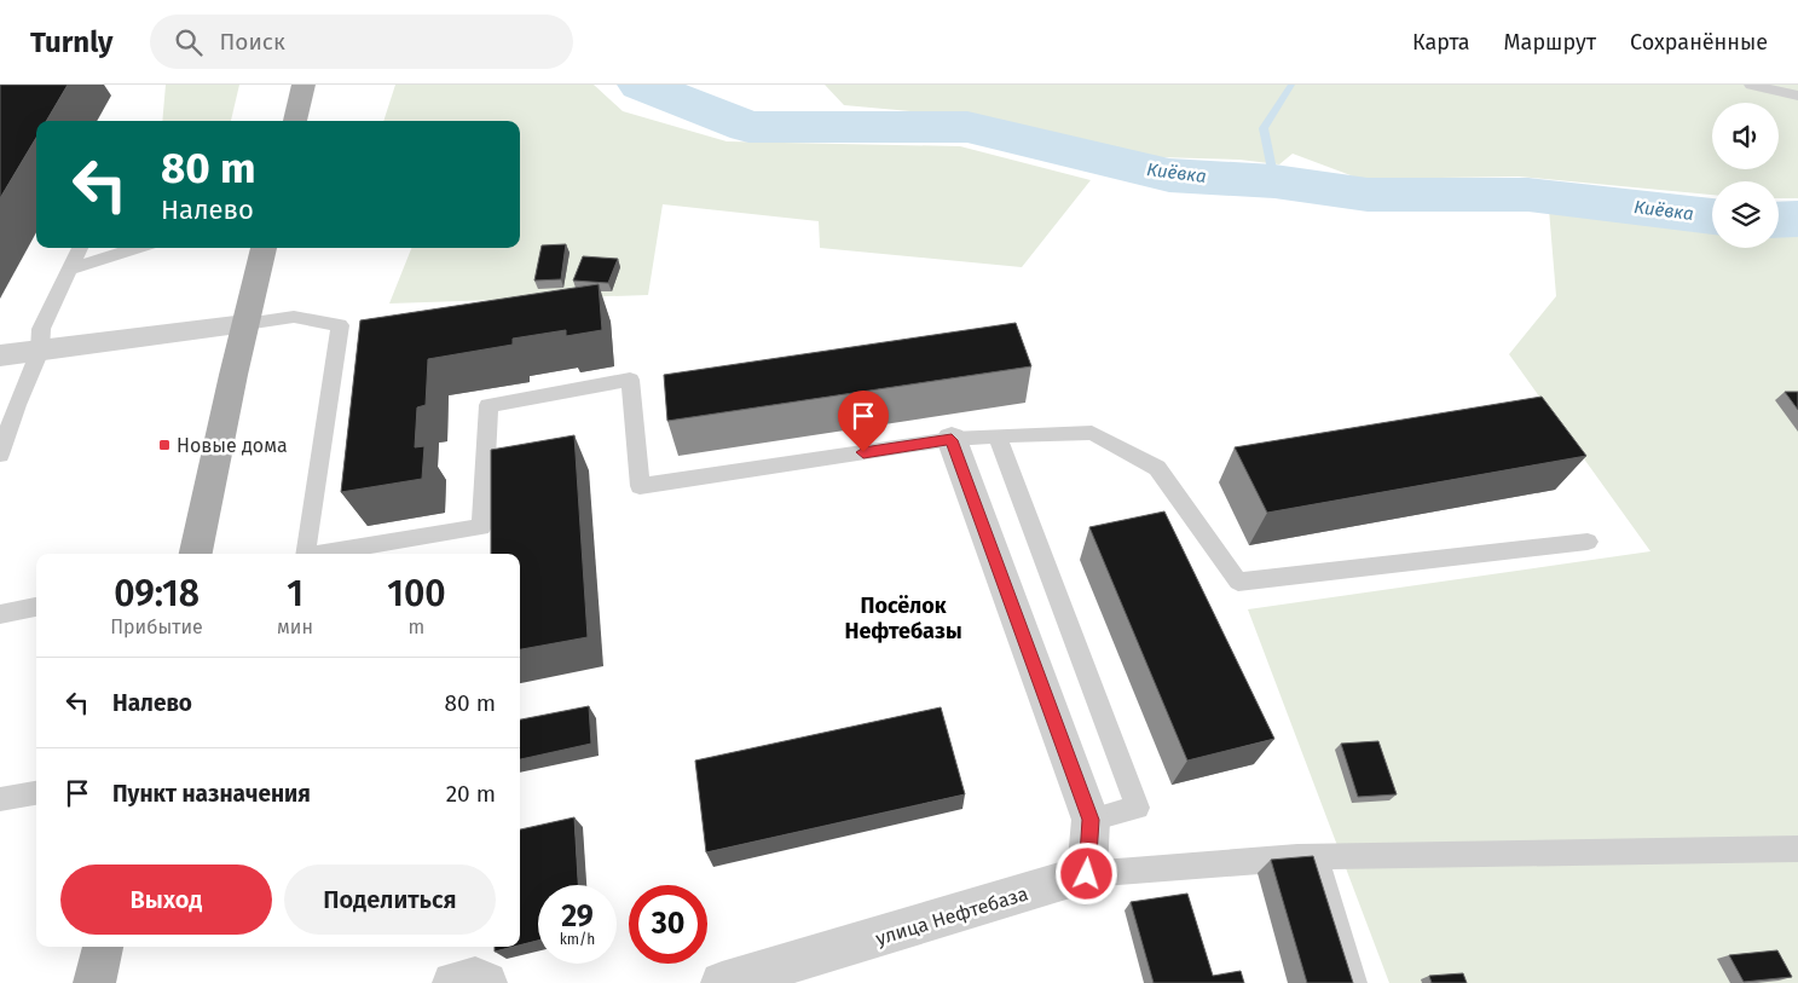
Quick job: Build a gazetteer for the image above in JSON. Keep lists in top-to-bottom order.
{
  "streets": {
    "street": ["улица Нефтебаза"]
  },
  "districts": ["Посёлок Нефтебазы"],
  "water": ["Киёвка"],
  "places": {
    "transit": ["Новые дома"]
  },
  "page": {
    "header": "Turnly",
    "search": "Поиск",
    "nav": ["Карта", "Маршрут", "Сохранённые"],
    "turn": ["80 m", "Налево"],
    "eta": [
      "09:18",
      "Прибытие",
      "1",
      "мин",
      "100",
      "m"
    ],
    "list": [
      {
        "name": "Налево",
        "value": "80 m"
      },
      {
        "name": "Пункт назначения",
        "value": "20 m"
      }
    ],
    "buttons": ["Выход", "Поделиться"],
    "speed": "29 km/h",
    "limit": "30"
  }
}
